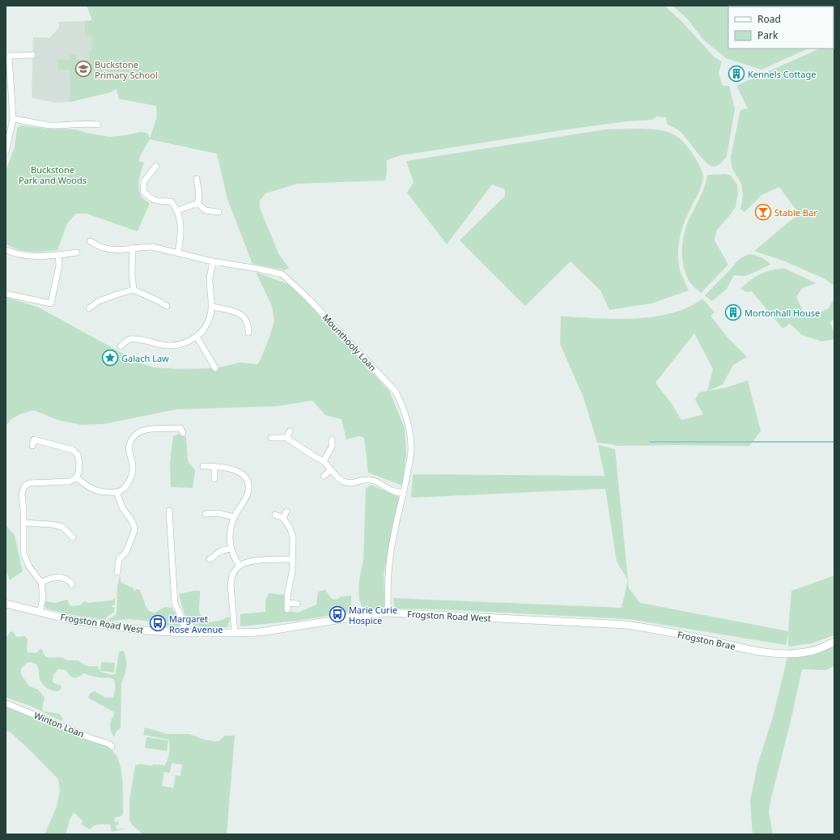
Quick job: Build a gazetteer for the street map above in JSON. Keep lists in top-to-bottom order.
{
  "streets": {
    "main road": ["Frogston Road West", "Frogston Brae"],
    "street": ["Mounthooly Loan", "Winton Loan"]
  },
  "crossings": [
    ["Mounthooly Loan", "Frogston Road West"],
    ["Frogston Road West", "Frogston Brae"]
  ],
  "parks": ["Buckstone Park and Woods"],
  "places": {
    "school or university": ["Buckstone Primary School"],
    "building": ["Kennels Cottage", "Mortonhall House"],
    "bar": ["Stable Bar"],
    "place": ["Galach Law"],
    "bus stop": ["Marie Curie Hospice", "Margaret Rose Avenue"]
  },
  "legend": ["Road", "Park"]
}
